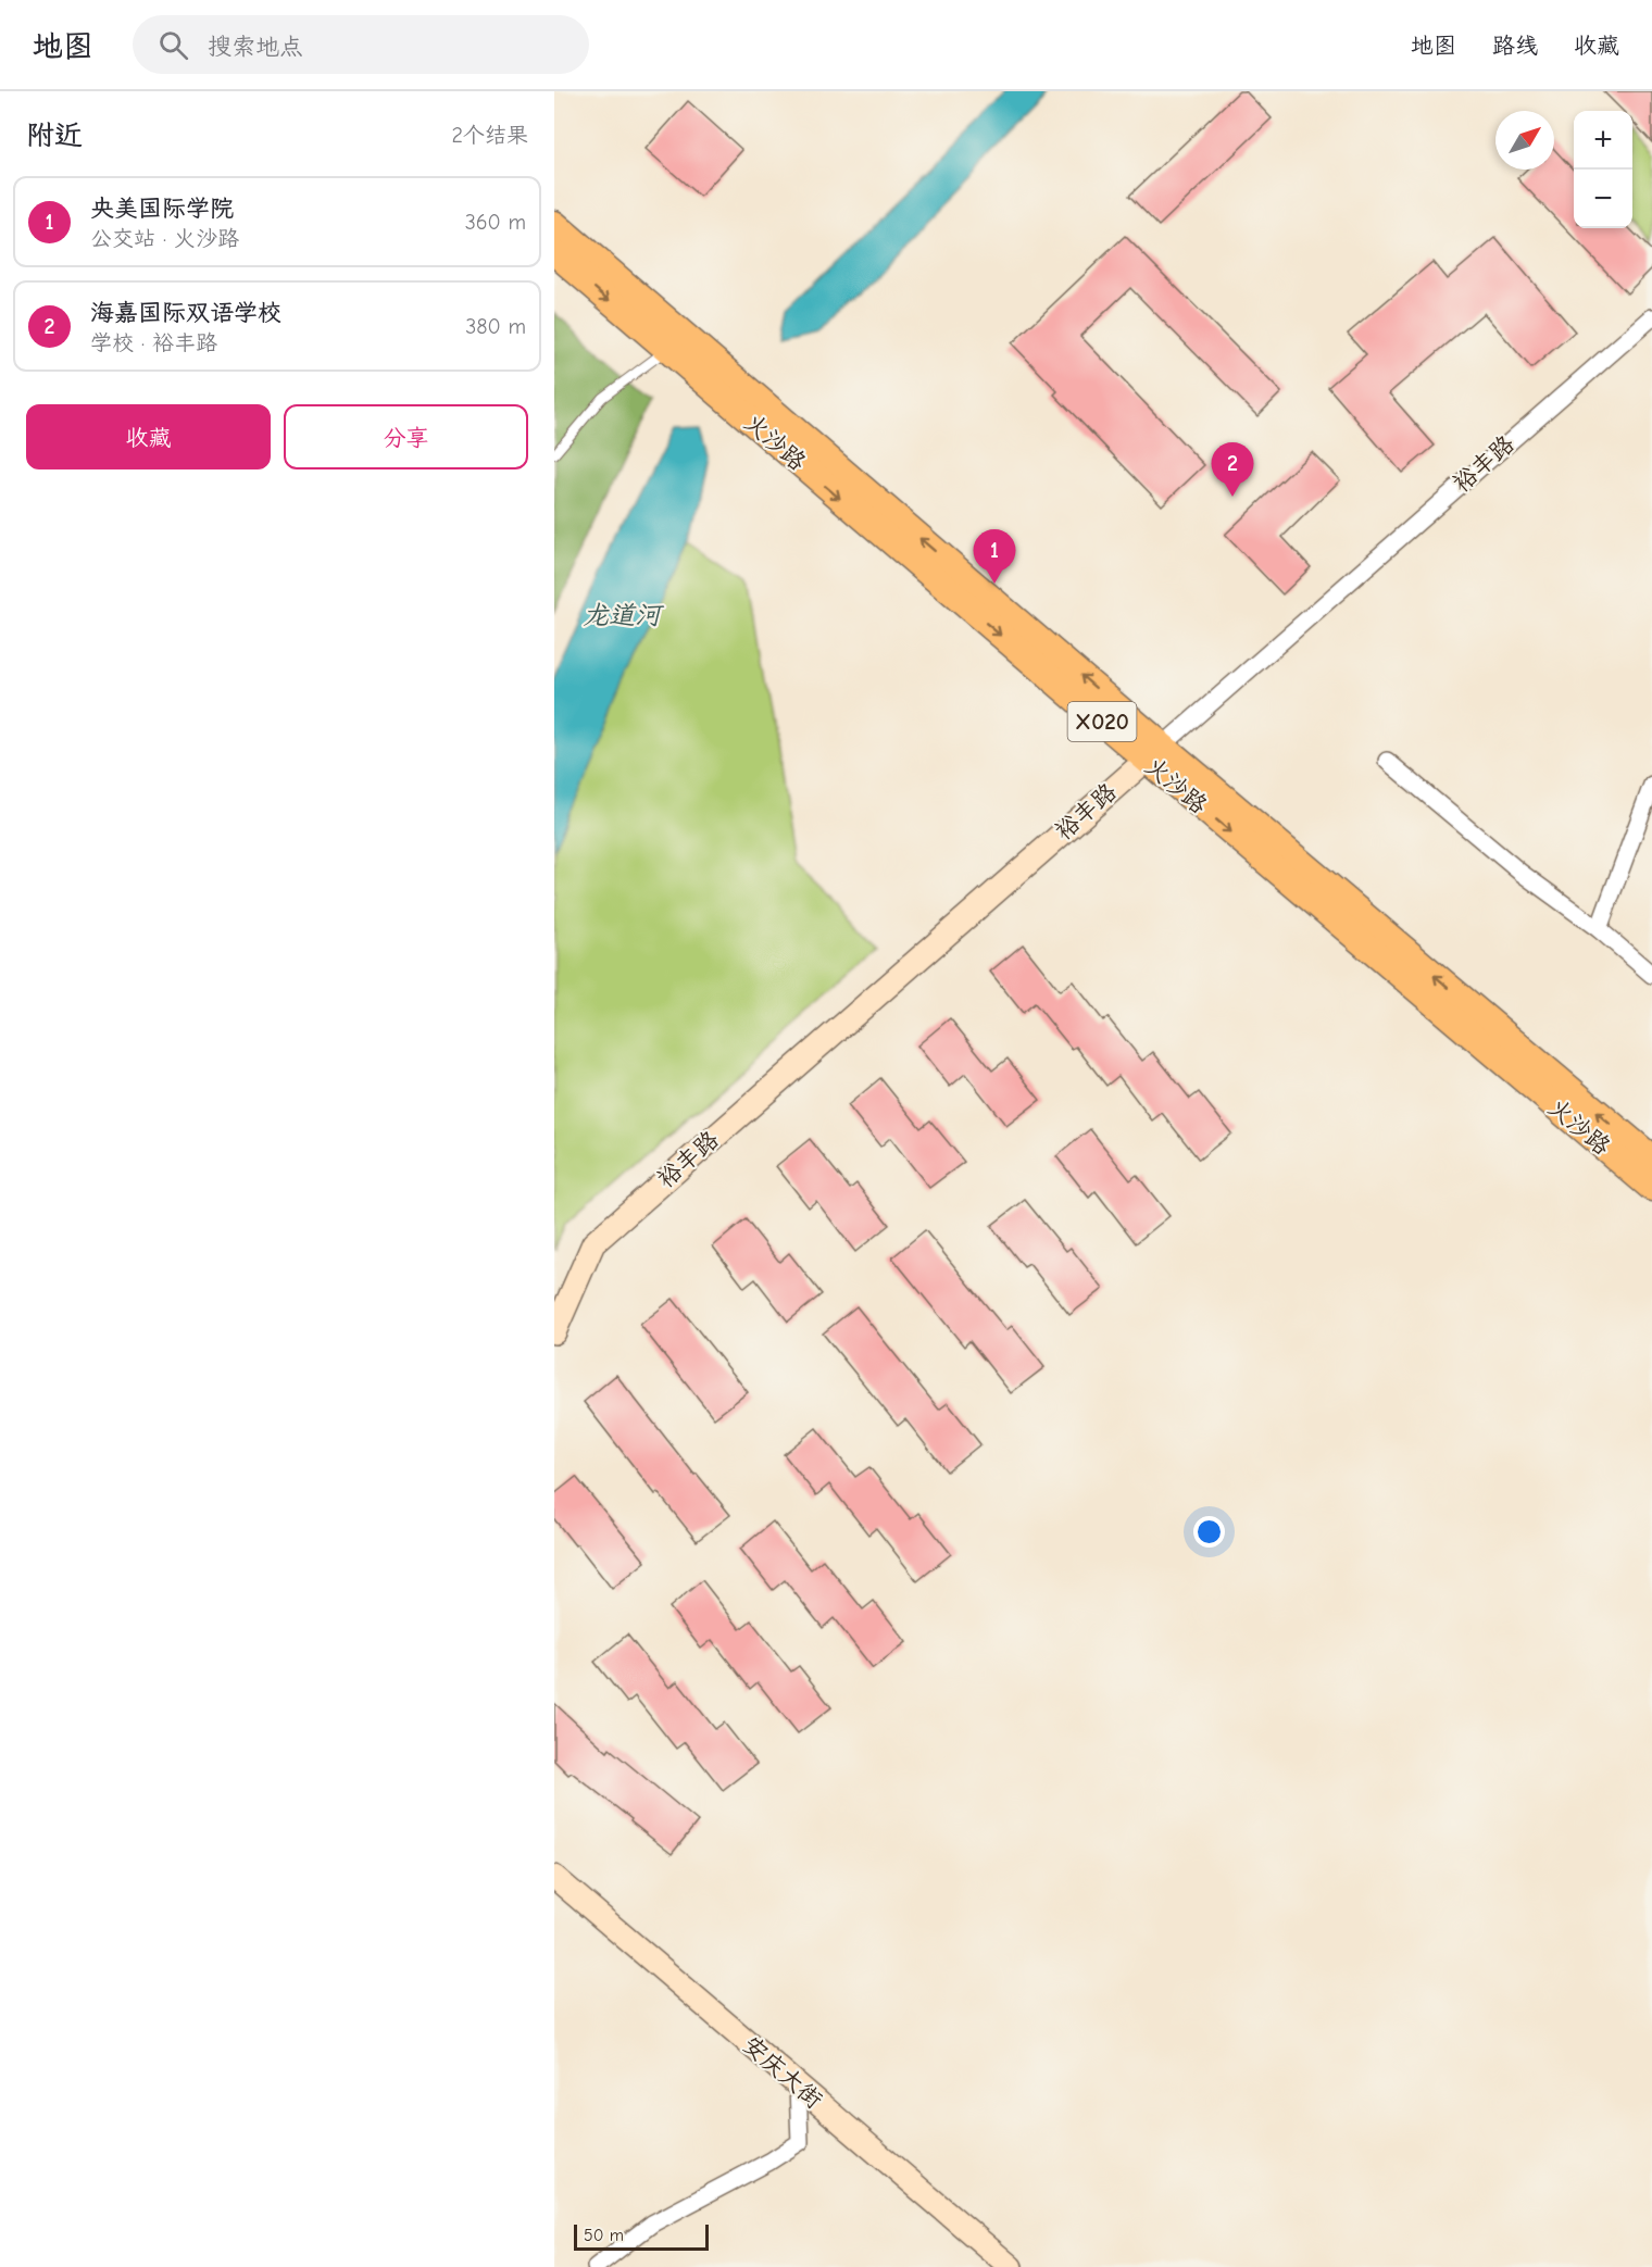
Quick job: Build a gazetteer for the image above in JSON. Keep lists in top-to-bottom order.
{
  "streets": {
    "main road": ["火沙路", "X020"],
    "street": ["裕丰路", "安庆大街"]
  },
  "crossings": [
    ["火沙路", "裕丰路"]
  ],
  "water": ["龙道河"],
  "scale_bar": "50 m",
  "north": "top right",
  "page": {
    "header": "地图",
    "search": "搜索地点",
    "nav": ["地图", "路线", "收藏"],
    "heading": ["附近", "2个结果"],
    "map_buttons": ["+", "−"],
    "list": [
      {
        "mark": "1",
        "name": "央美国际学院",
        "note": "公交站 · 火沙路",
        "value": "360 m"
      },
      {
        "mark": "2",
        "name": "海嘉国际双语学校",
        "note": "学校 · 裕丰路",
        "value": "380 m"
      }
    ],
    "buttons": ["收藏", "分享"],
    "pins": ["2", "1"],
    "scale": "50 m"
  }
}
